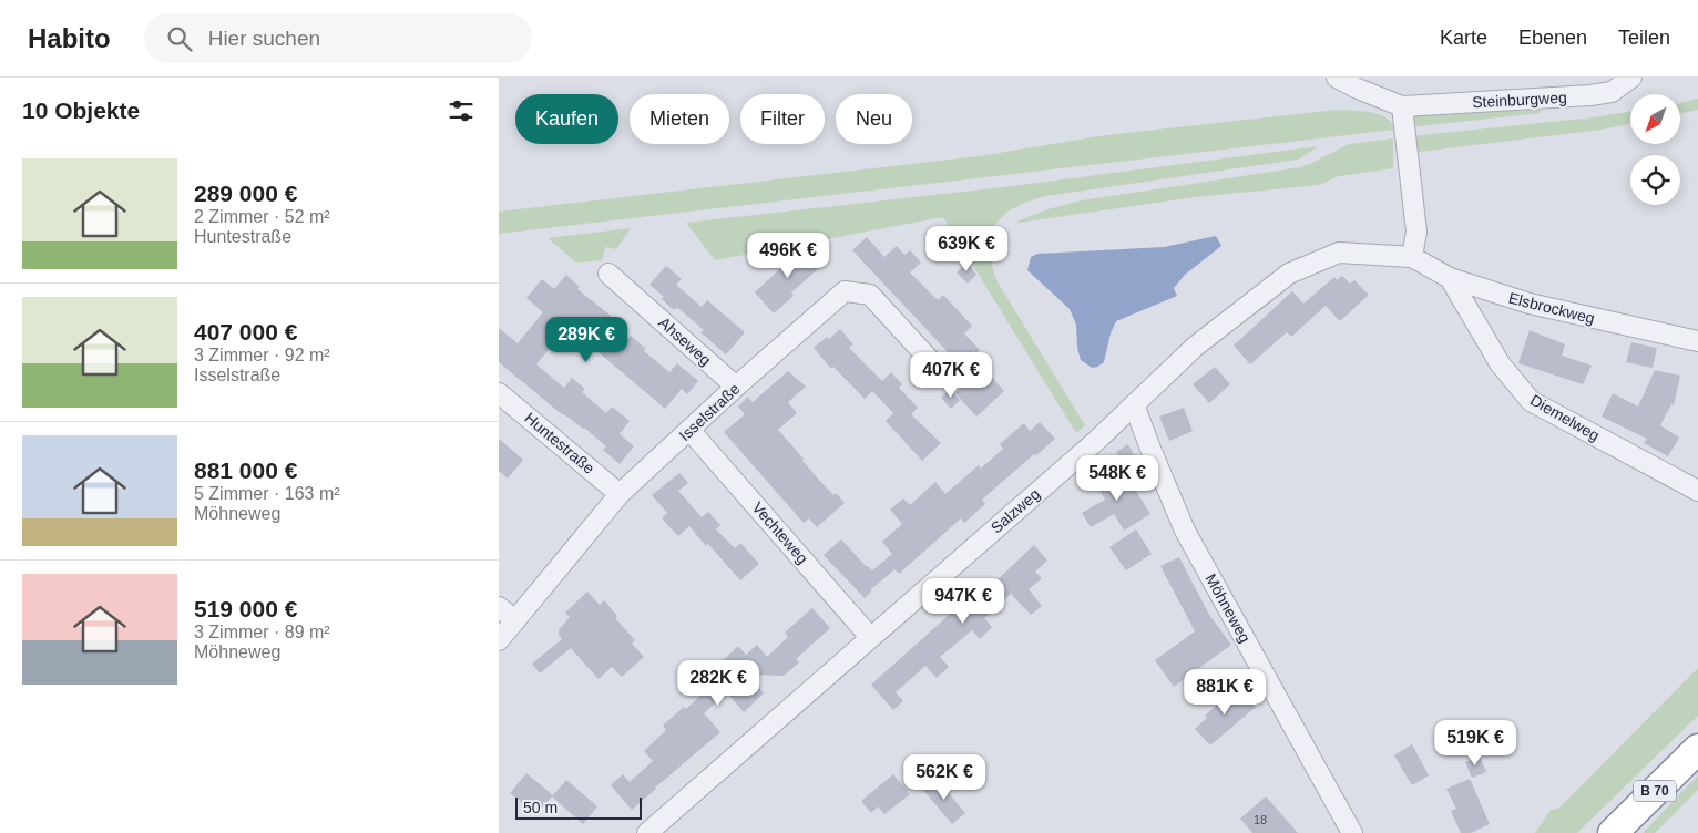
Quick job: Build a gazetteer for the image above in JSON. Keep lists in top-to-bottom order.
{
  "streets": {
    "highway": ["B 70"],
    "street": [
      "Steinburgweg",
      "Elsbrockweg",
      "Ahseweg",
      "Isselstraße",
      "Diemelweg",
      "Huntestraße",
      "Salzweg",
      "Vechteweg",
      "Möhneweg"
    ]
  },
  "crossings": [
    ["Elsbrockweg", "Diemelweg"],
    ["Elsbrockweg", "Salzweg"],
    ["Ahseweg", "Isselstraße"],
    ["Isselstraße", "Huntestraße"],
    ["Isselstraße", "Vechteweg"],
    ["Salzweg", "Vechteweg"],
    ["Salzweg", "Möhneweg"]
  ],
  "house_numbers": ["18"],
  "scale_bar": "50 m",
  "north": "bottom left",
  "page": {
    "header": "Habito",
    "search": "Hier suchen",
    "nav": ["Karte", "Ebenen", "Teilen"],
    "heading": "10 Objekte",
    "chip": [
      "Kaufen",
      "Mieten",
      "Filter",
      "Neu"
    ],
    "list": [
      {
        "name": "289 000 €",
        "note": "2 Zimmer · 52 m² · Huntestraße"
      },
      {
        "name": "407 000 €",
        "note": "3 Zimmer · 92 m² · Isselstraße"
      },
      {
        "name": "881 000 €",
        "note": "5 Zimmer · 163 m² · Möhneweg"
      },
      {
        "name": "519 000 €",
        "note": "3 Zimmer · 89 m² · Möhneweg"
      }
    ],
    "price": [
      "639K €",
      "496K €",
      "289K €",
      "407K €",
      "548K €",
      "947K €",
      "282K €",
      "881K €",
      "519K €",
      "562K €"
    ],
    "scale": "50 m"
  }
}
